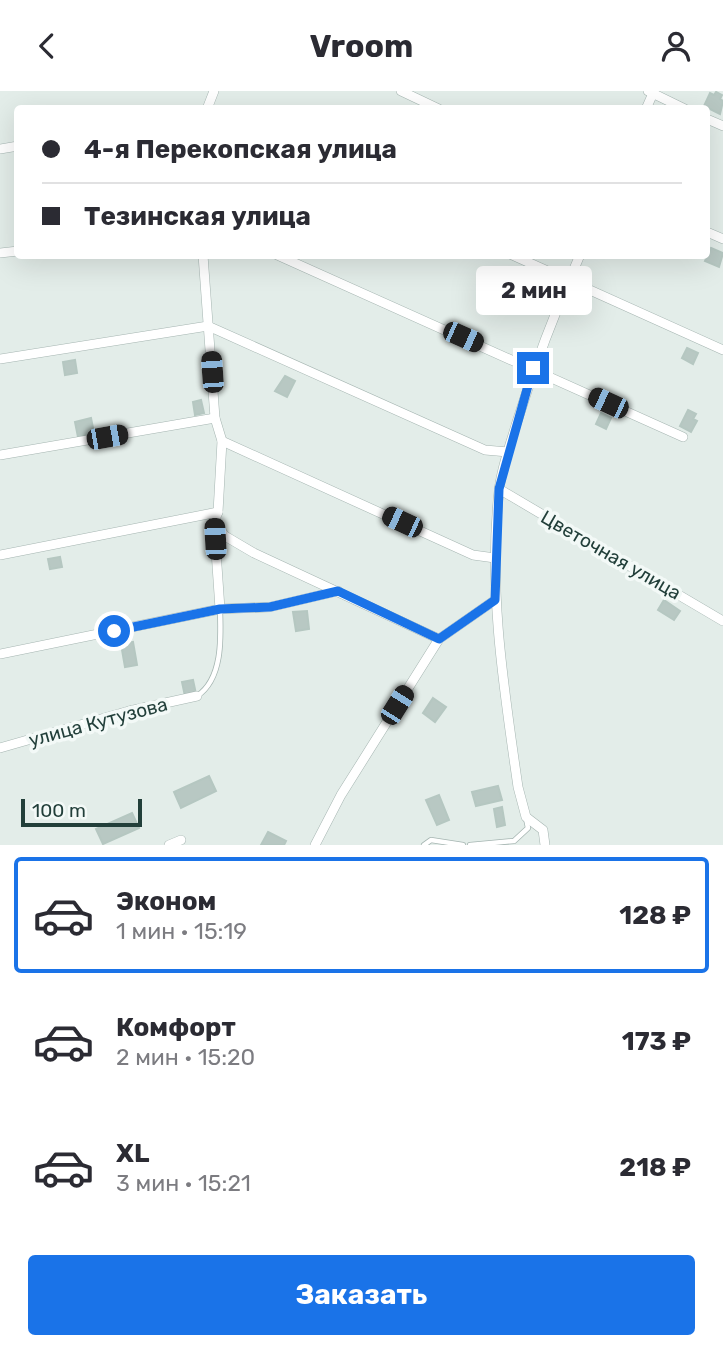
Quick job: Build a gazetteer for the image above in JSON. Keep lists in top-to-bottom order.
{
  "streets": {
    "street": ["Цветочная улица", "улица Кутузова"]
  },
  "scale_bar": "100 m",
  "page": {
    "header": "Vroom",
    "banner": ["4-я Перекопская улица", "Тезинская улица"],
    "bubble": "2 мин",
    "scale": "100 m",
    "list": [
      {
        "name": "Эконом",
        "note": "1 мин · 15:19",
        "value": "128 ₽"
      },
      {
        "name": "Комфорт",
        "note": "2 мин · 15:20",
        "value": "173 ₽"
      },
      {
        "name": "XL",
        "note": "3 мин · 15:21",
        "value": "218 ₽"
      }
    ],
    "buttons": "Заказать"
  }
}
